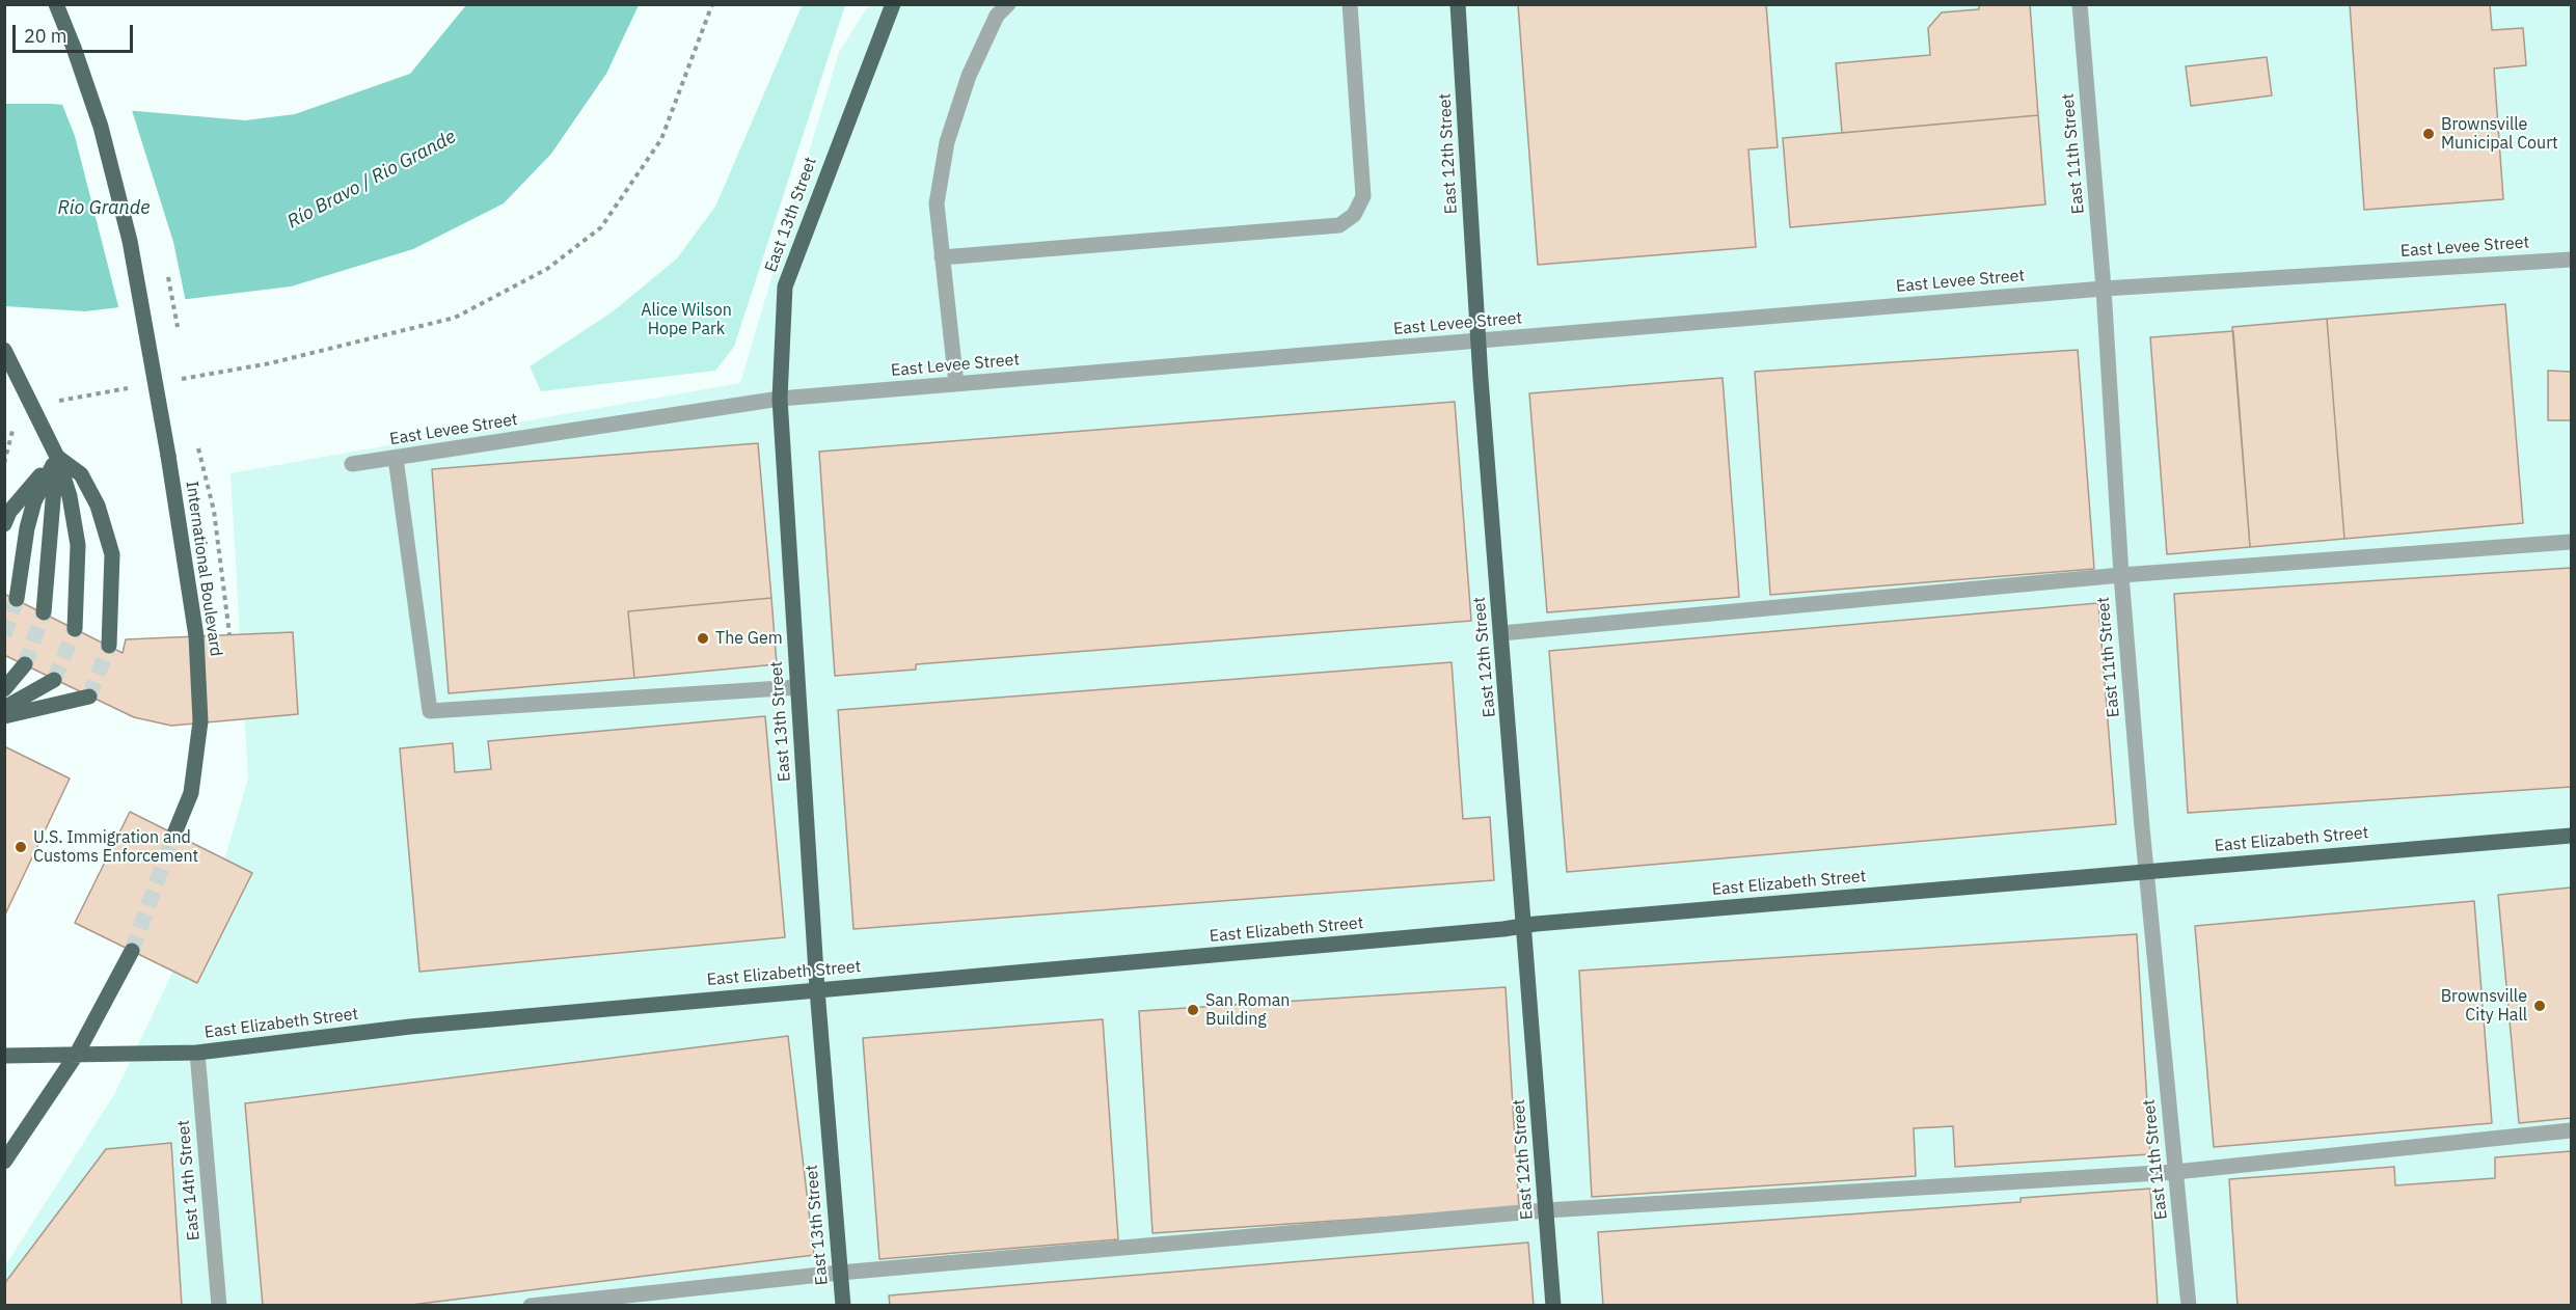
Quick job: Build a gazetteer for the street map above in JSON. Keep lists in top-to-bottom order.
{
  "streets": {
    "main road": [
      "East 12th Street",
      "East 13th Street",
      "International Boulevard",
      "East Elizabeth Street"
    ],
    "street": ["East 11th Street", "East Levee Street", "East 14th Street"]
  },
  "crossings": [
    ["East 12th Street", "East Levee Street"],
    ["East 12th Street", "East Elizabeth Street"],
    ["East 11th Street", "East Levee Street"],
    ["East 11th Street", "East Elizabeth Street"],
    ["East 13th Street", "East Levee Street"],
    ["East 13th Street", "East Elizabeth Street"],
    ["East Elizabeth Street", "East 14th Street"]
  ],
  "water": ["Río Bravo / Rio Grande", "Rio Grande"],
  "parks": ["Alice Wilson Hope Park"],
  "places": [
    "Brownsville Municipal Court",
    "The Gem",
    "U.S. Immigration and Customs Enforcement",
    "Brownsville City Hall",
    "San Roman Building"
  ],
  "scale_bar": "20 m"
}
